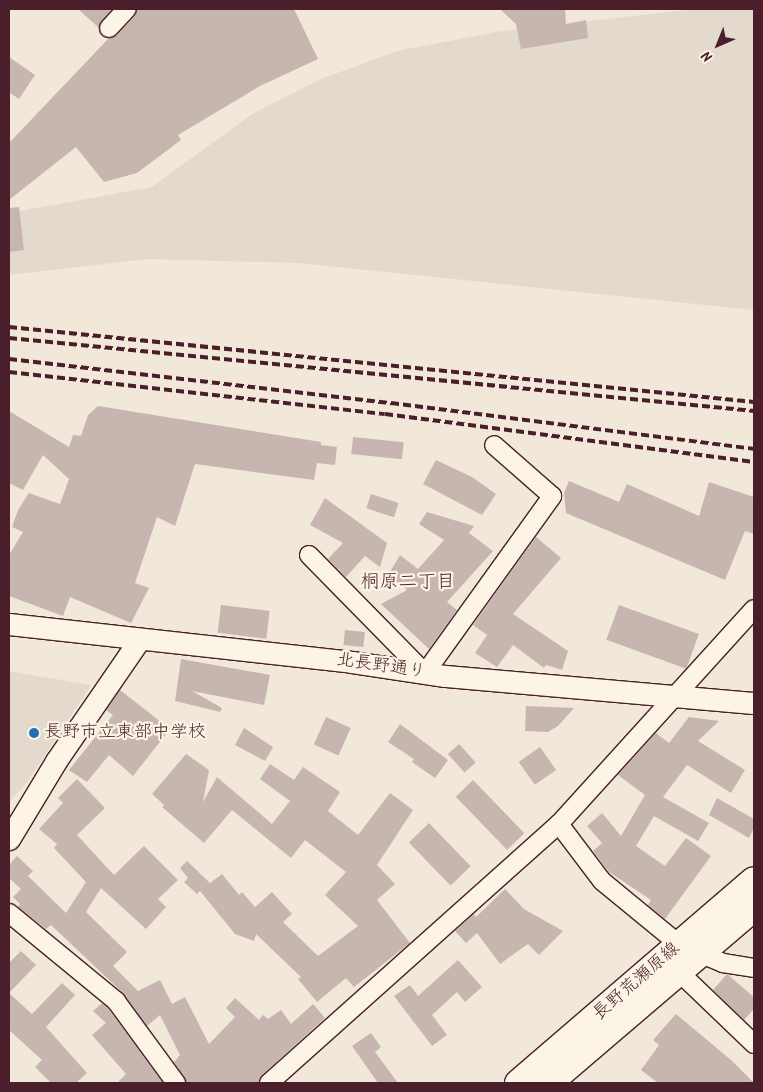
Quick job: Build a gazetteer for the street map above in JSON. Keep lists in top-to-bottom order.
{
  "streets": {
    "main road": ["長野荒瀬原線"],
    "street": ["北長野通り"]
  },
  "districts": ["桐原二丁目"],
  "places": ["長野市立東部中学校"],
  "north": "bottom left"
}
